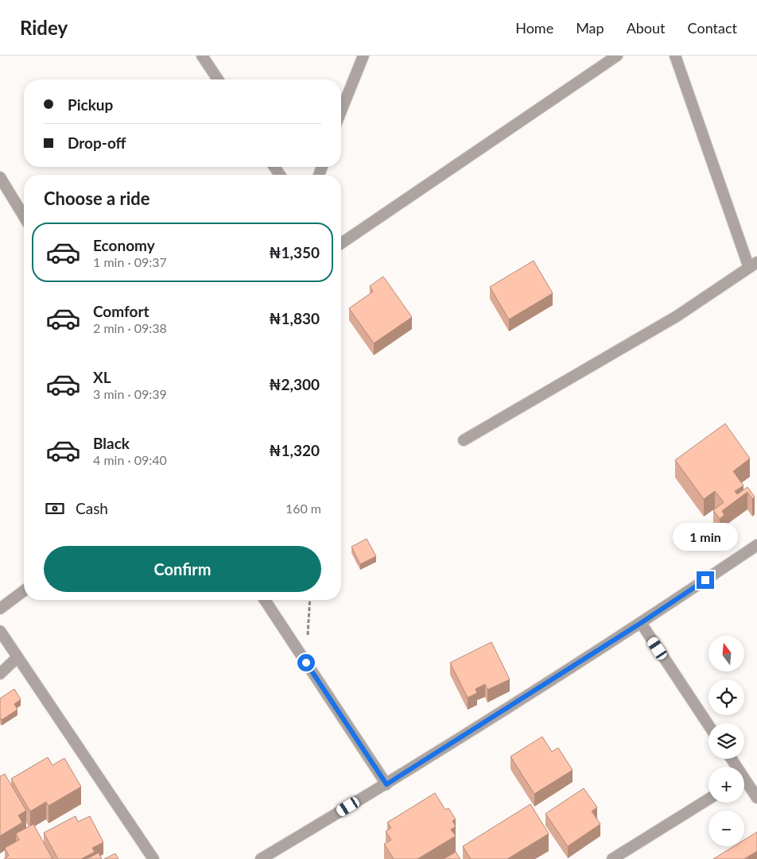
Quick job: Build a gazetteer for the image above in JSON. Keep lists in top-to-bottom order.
{
  "north": "top",
  "page": {
    "header": "Ridey",
    "nav": [
      "Home",
      "Map",
      "About",
      "Contact"
    ],
    "banner": ["Pickup", "Drop-off"],
    "heading": "Choose a ride",
    "list": [
      {
        "name": "Economy",
        "note": "1 min · 09:37",
        "value": "₦1,350"
      },
      {
        "name": "Comfort",
        "note": "2 min · 09:38",
        "value": "₦1,830"
      },
      {
        "name": "XL",
        "note": "3 min · 09:39",
        "value": "₦2,300"
      },
      {
        "name": "Black",
        "note": "4 min · 09:40",
        "value": "₦1,320"
      }
    ],
    "pay": ["Cash", "160 m"],
    "bubble": "1 min",
    "buttons": "Confirm",
    "map_buttons": ["+", "−"]
  }
}
